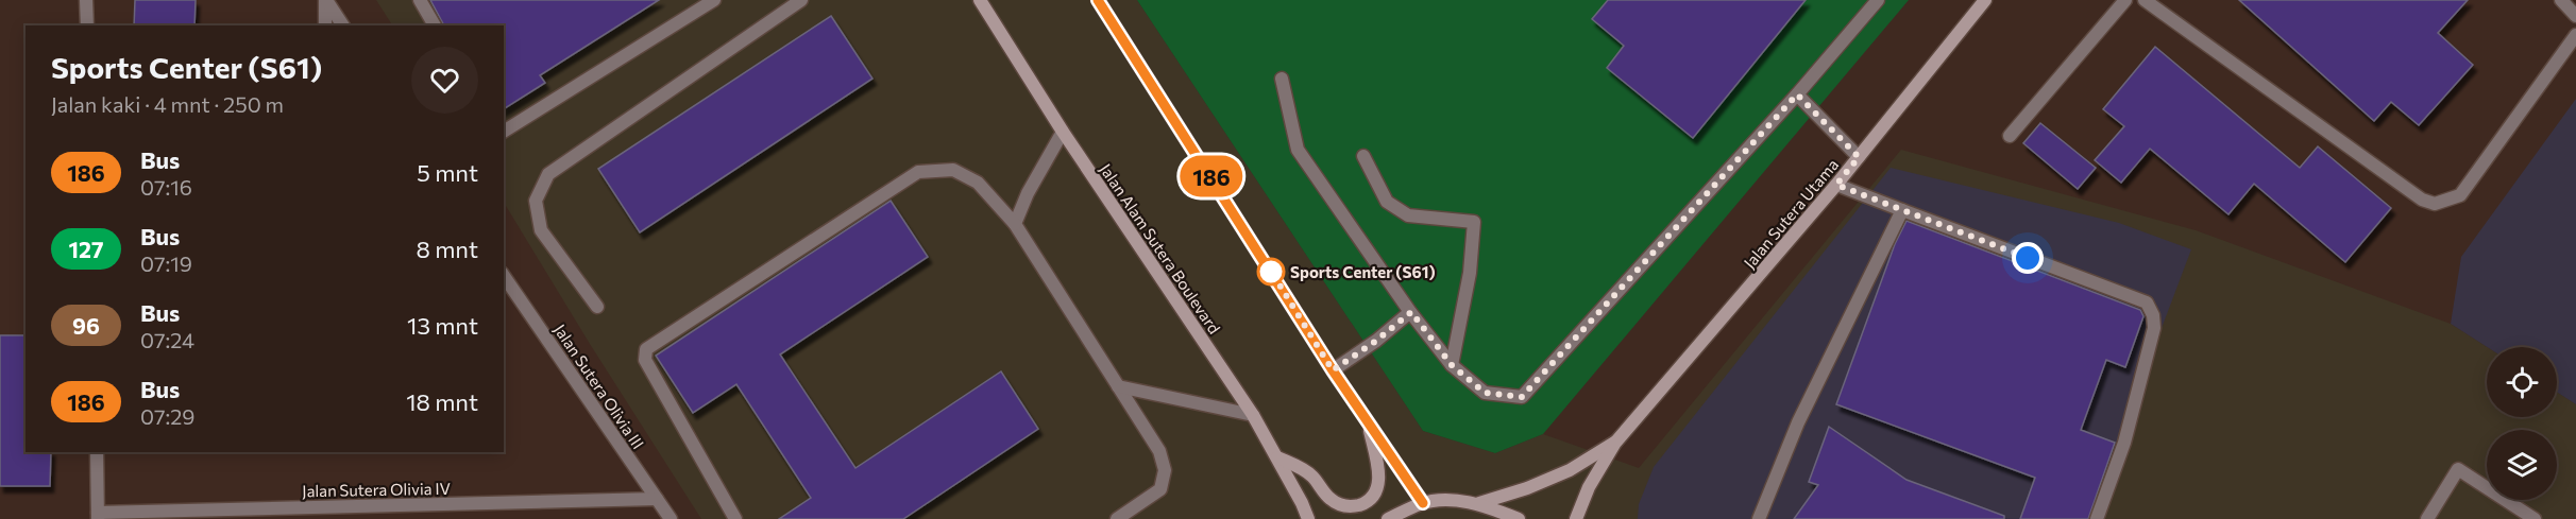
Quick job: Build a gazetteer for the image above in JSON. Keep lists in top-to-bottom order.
{
  "streets": {
    "main road": ["Jalan Sutera Utama", "Jalan Alam Sutera Boulevard"],
    "street": ["Jalan Sutera Olivia III", "Jalan Sutera Olivia IV"]
  },
  "crossings": [
    ["Jalan Sutera Olivia III", "Jalan Sutera Olivia IV"]
  ],
  "places": ["Sports Center (S61)"],
  "lines": ["bus line 186"],
  "page": {
    "on_map": "186",
    "heading": ["Sports Center (S61)", "Jalan kaki · 4 mnt · 250 m"],
    "list": [
      {
        "mark": "186",
        "name": "Bus",
        "note": "07:16",
        "value": "5 mnt"
      },
      {
        "mark": "127",
        "name": "Bus",
        "note": "07:19",
        "value": "8 mnt"
      },
      {
        "mark": "96",
        "name": "Bus",
        "note": "07:24",
        "value": "13 mnt"
      },
      {
        "mark": "186",
        "name": "Bus",
        "note": "07:29",
        "value": "18 mnt"
      }
    ]
  }
}
